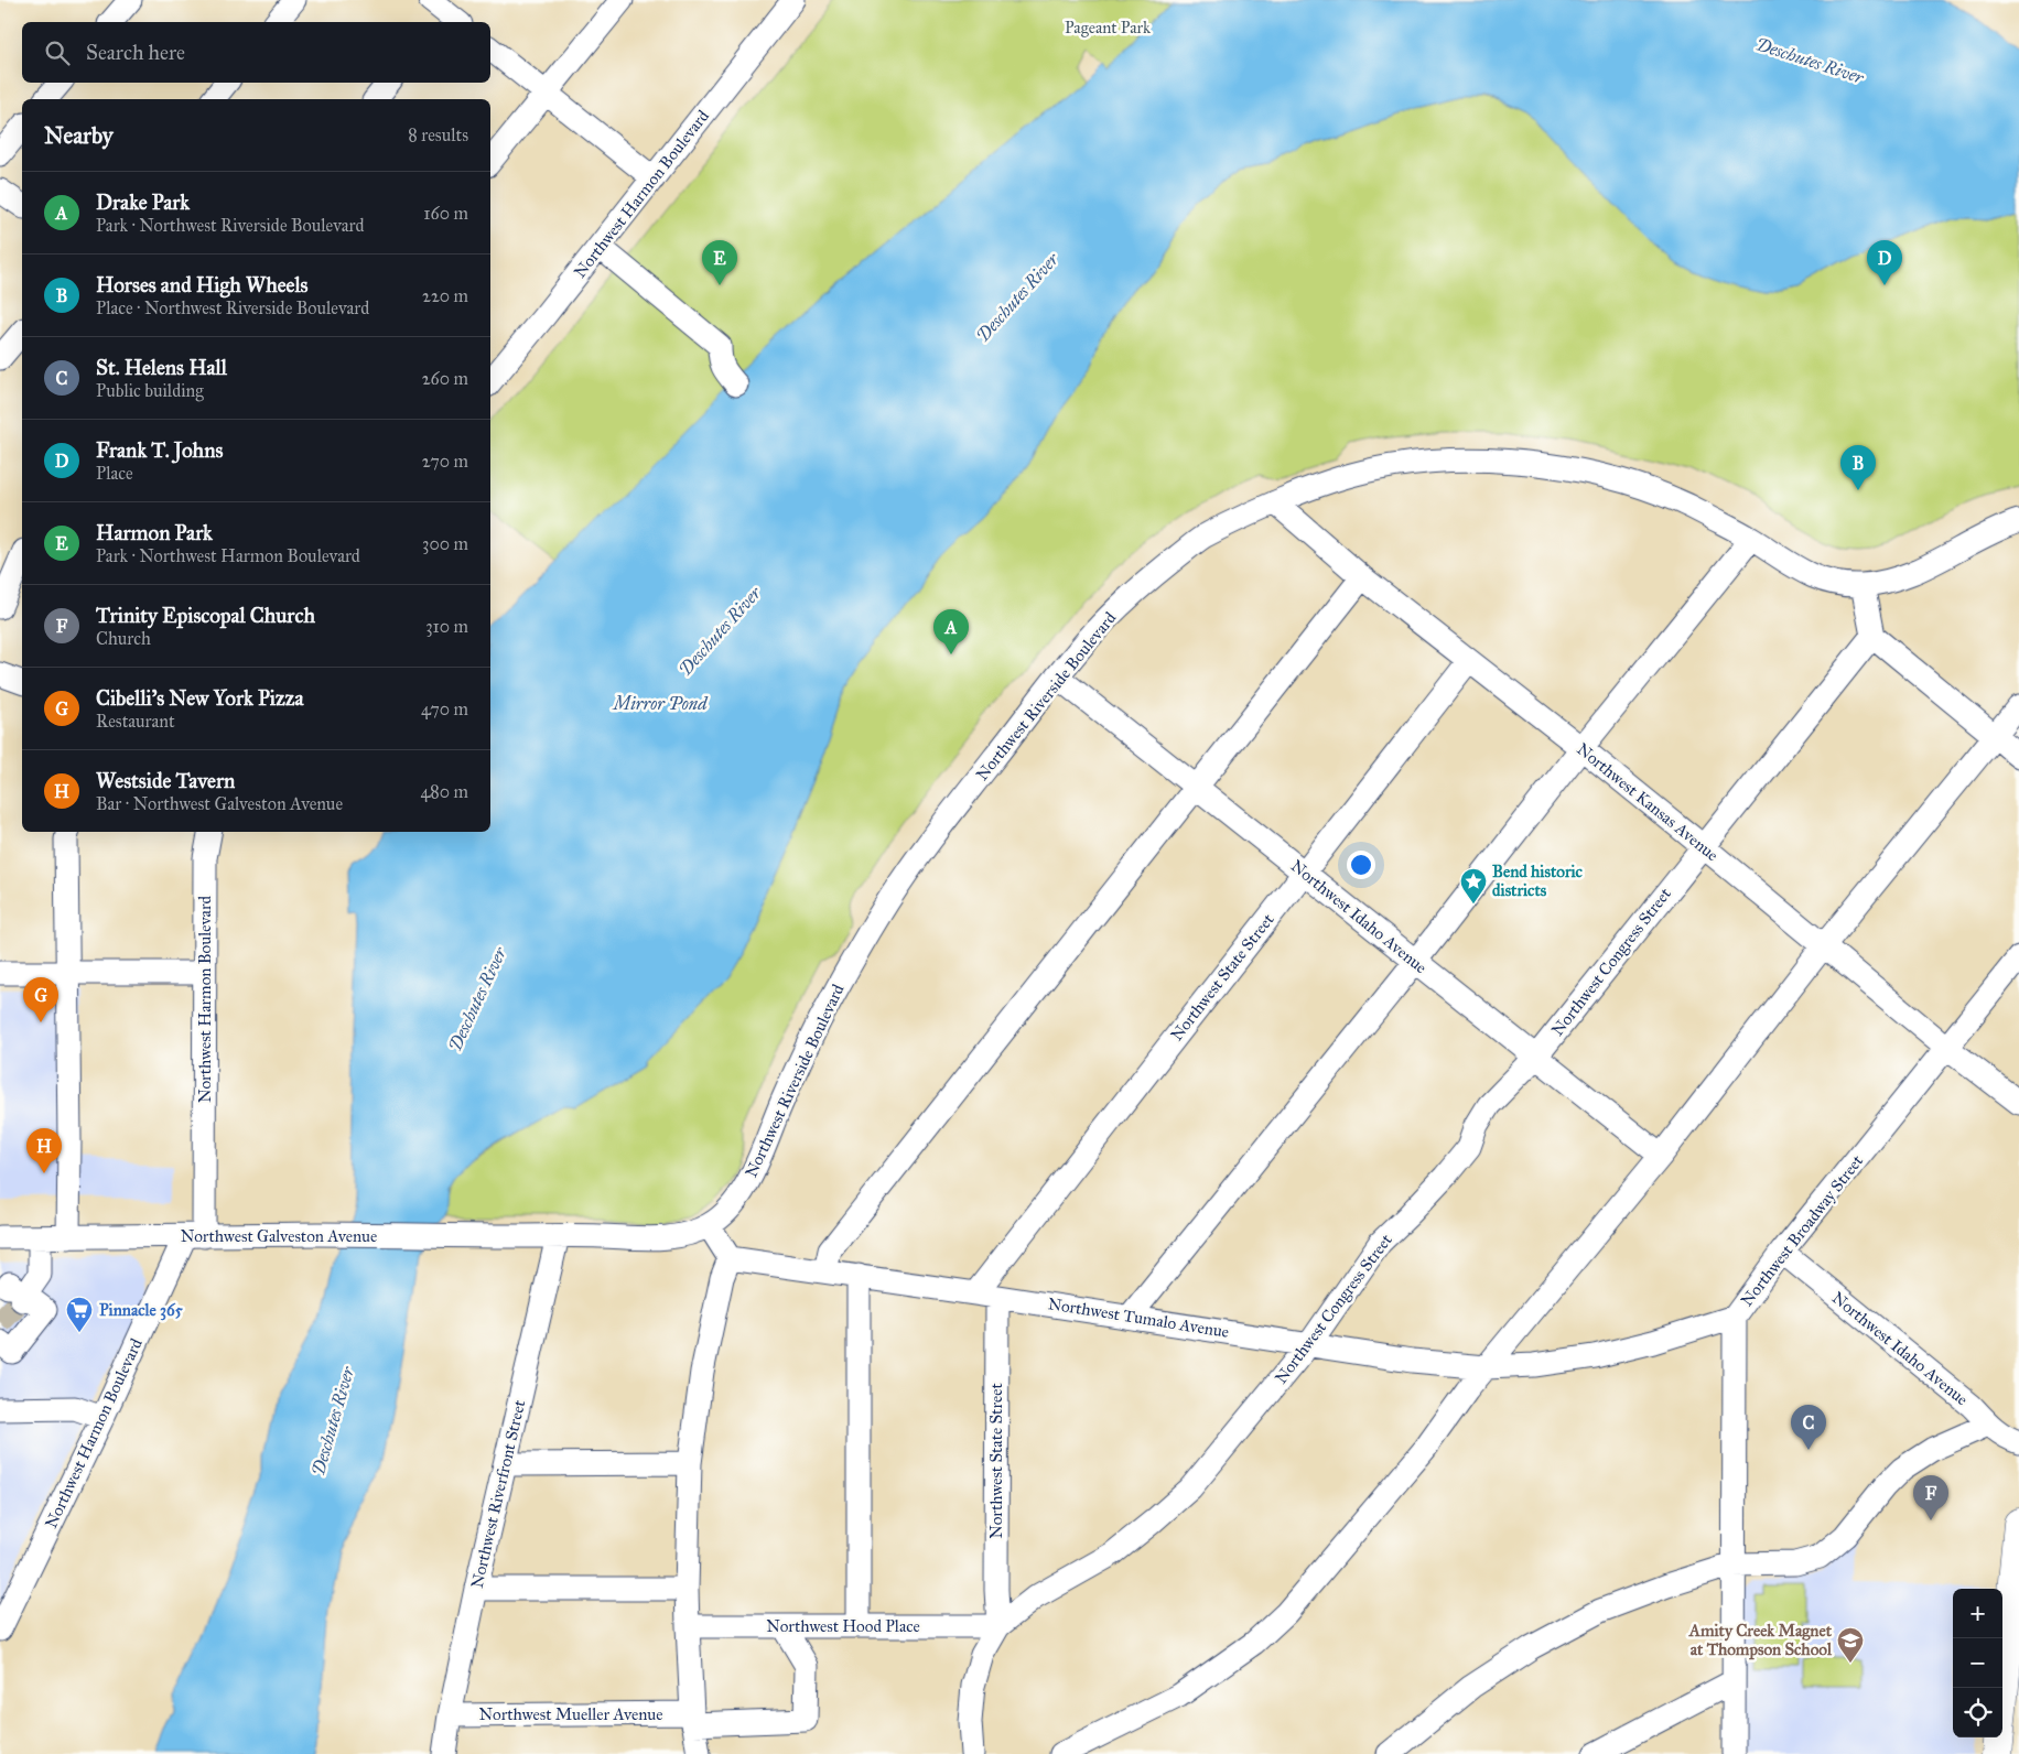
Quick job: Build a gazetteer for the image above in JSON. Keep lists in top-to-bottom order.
{
  "streets": {
    "street": [
      "Northwest Harmon Boulevard",
      "Northwest Riverside Boulevard",
      "Northwest Kansas Avenue",
      "Northwest Idaho Avenue",
      "Northwest Congress Street",
      "Northwest State Street",
      "Northwest Broadway Street",
      "Northwest Galveston Avenue",
      "Northwest Tumalo Avenue",
      "Northwest Riverfront Street",
      "Northwest Hood Place",
      "Northwest Mueller Avenue"
    ]
  },
  "crossings": [
    ["Northwest Harmon Boulevard", "Northwest Galveston Avenue"],
    ["Northwest Riverside Boulevard", "Northwest Kansas Avenue"],
    ["Northwest Riverside Boulevard", "Northwest Idaho Avenue"],
    ["Northwest Kansas Avenue", "Northwest Congress Street"],
    ["Northwest Kansas Avenue", "Northwest State Street"],
    ["Northwest Kansas Avenue", "Northwest Broadway Street"],
    ["Northwest Idaho Avenue", "Northwest Congress Street"],
    ["Northwest Idaho Avenue", "Northwest State Street"],
    ["Northwest Idaho Avenue", "Northwest Broadway Street"],
    ["Northwest Congress Street", "Northwest State Street"],
    ["Northwest Congress Street", "Northwest Tumalo Avenue"],
    ["Northwest Congress Street", "Northwest Hood Place"],
    ["Northwest State Street", "Northwest Tumalo Avenue"],
    ["Northwest State Street", "Northwest Hood Place"],
    ["Northwest Broadway Street", "Northwest Tumalo Avenue"],
    ["Northwest Galveston Avenue", "Northwest Riverfront Street"],
    ["Northwest Riverfront Street", "Northwest Mueller Avenue"],
    ["Northwest Hood Place", "Northwest Mueller Avenue"]
  ],
  "water": ["Deschutes River", "Mirror Pond"],
  "parks": ["Pageant Park"],
  "places": {
    "place": ["Bend historic districts"],
    "supermarket": ["Pinnacle 365"],
    "school or university": ["Amity Creek Magnet at Thompson School"]
  },
  "page": {
    "search": "Search here",
    "heading": ["Nearby", "8 results"],
    "list": [
      {
        "mark": "A",
        "name": "Drake Park",
        "note": "Park · Northwest Riverside Boulevard",
        "value": "160 m"
      },
      {
        "mark": "B",
        "name": "Horses and High Wheels",
        "note": "Place · Northwest Riverside Boulevard",
        "value": "220 m"
      },
      {
        "mark": "C",
        "name": "St. Helens Hall",
        "note": "Public building",
        "value": "260 m"
      },
      {
        "mark": "D",
        "name": "Frank T. Johns",
        "note": "Place",
        "value": "270 m"
      },
      {
        "mark": "E",
        "name": "Harmon Park",
        "note": "Park · Northwest Harmon Boulevard",
        "value": "300 m"
      },
      {
        "mark": "F",
        "name": "Trinity Episcopal Church",
        "note": "Church",
        "value": "310 m"
      },
      {
        "mark": "G",
        "name": "Cibelli's New York Pizza",
        "note": "Restaurant",
        "value": "470 m"
      },
      {
        "mark": "H",
        "name": "Westside Tavern",
        "note": "Bar · Northwest Galveston Avenue",
        "value": "480 m"
      }
    ],
    "pins": [
      "D",
      "E",
      "B",
      "A",
      "G",
      "H",
      "C",
      "F"
    ],
    "map_buttons": ["+", "−"]
  }
}
